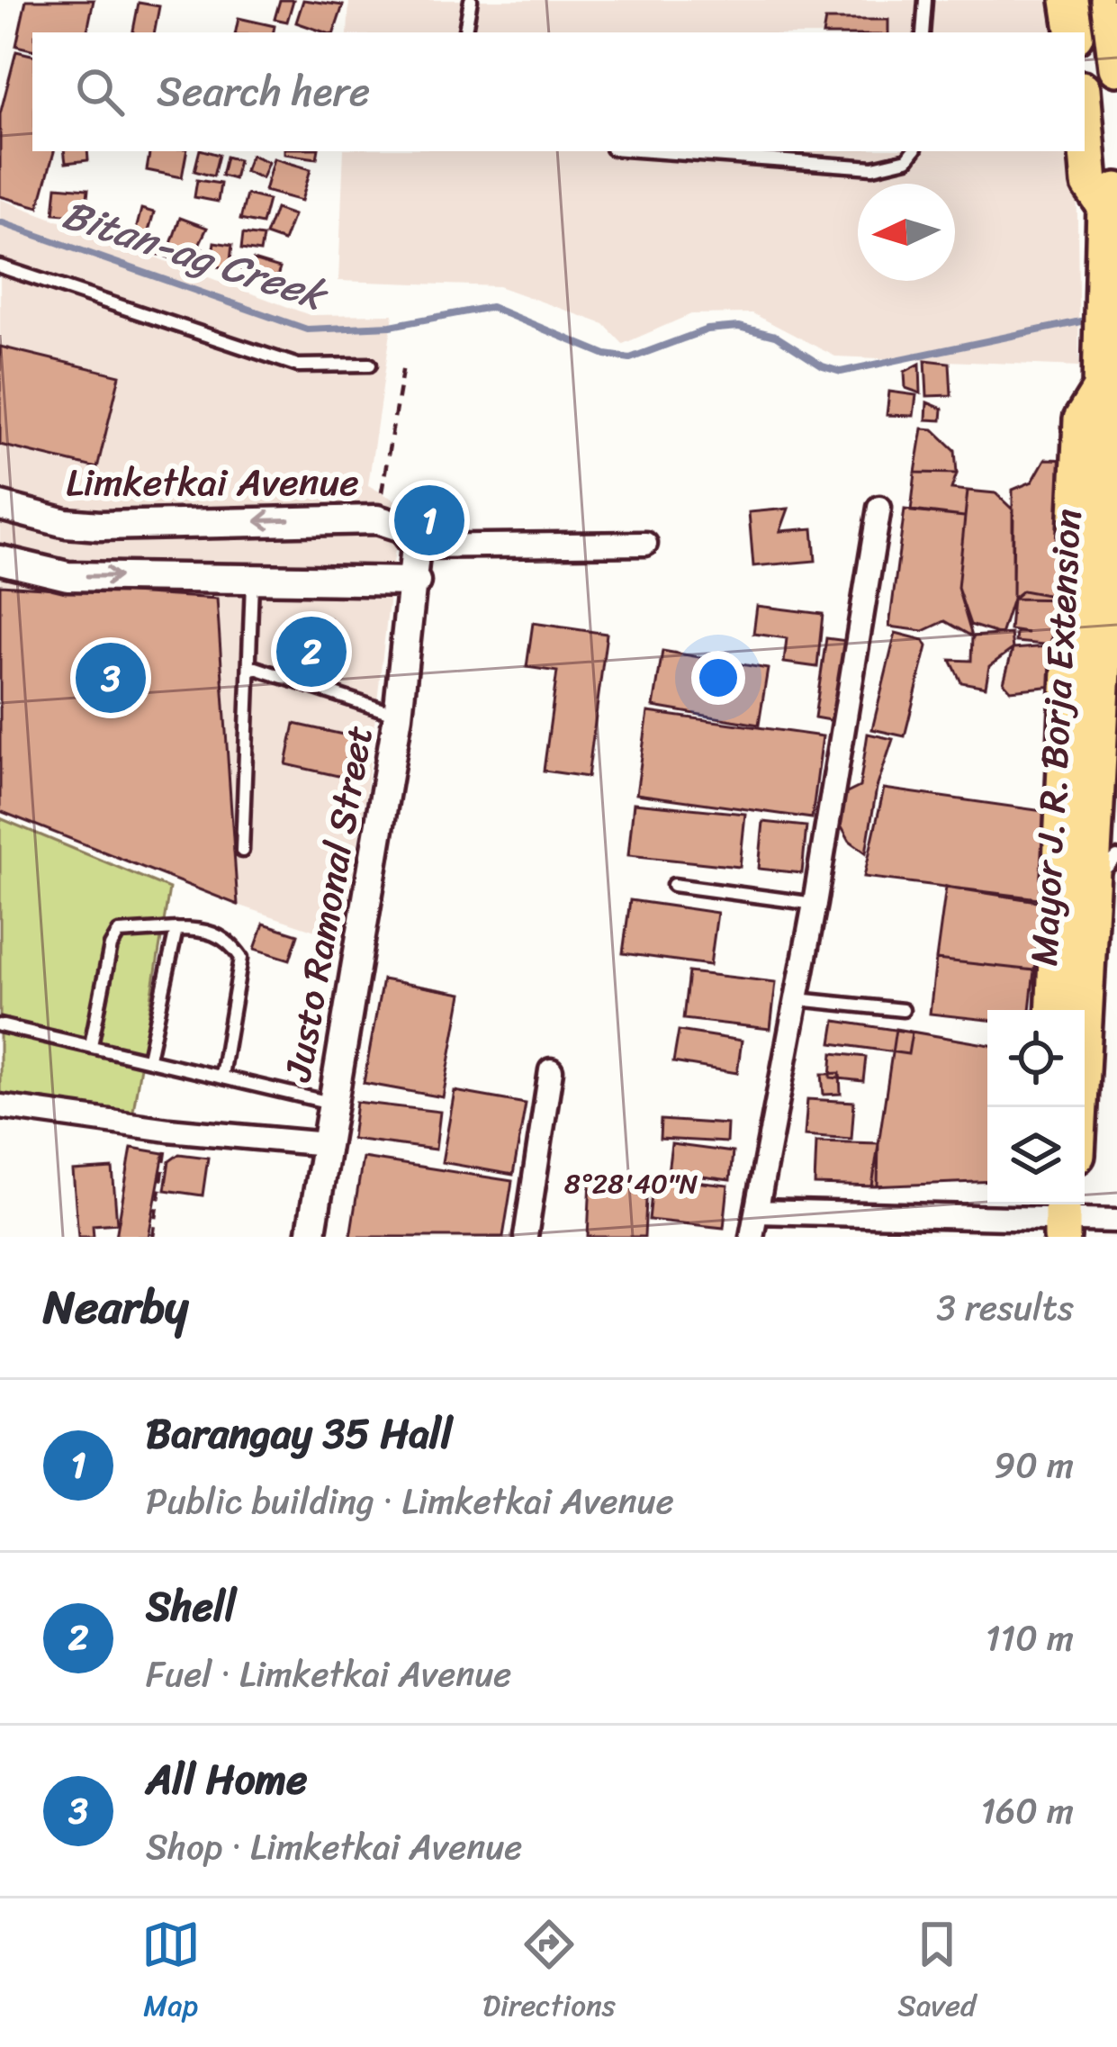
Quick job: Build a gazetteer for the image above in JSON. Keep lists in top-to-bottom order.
{
  "streets": {
    "main road": ["Mayor J. R. Borja Extension"],
    "street": ["Limketkai Avenue", "Justo Ramonal Street"]
  },
  "water": ["Bitan-ag Creek"],
  "north": "left",
  "page": {
    "search": "Search here",
    "pins": ["1", "2", "3"],
    "heading": ["Nearby", "3 results"],
    "list": [
      {
        "mark": "1",
        "name": "Barangay 35 Hall",
        "note": "Public building · Limketkai Avenue",
        "value": "90 m"
      },
      {
        "mark": "2",
        "name": "Shell",
        "note": "Fuel · Limketkai Avenue",
        "value": "110 m"
      },
      {
        "mark": "3",
        "name": "All Home",
        "note": "Shop · Limketkai Avenue",
        "value": "160 m"
      }
    ],
    "nav": ["Map", "Directions", "Saved"]
  },
  "coordinates": ["8°28'40\"N"]
}
